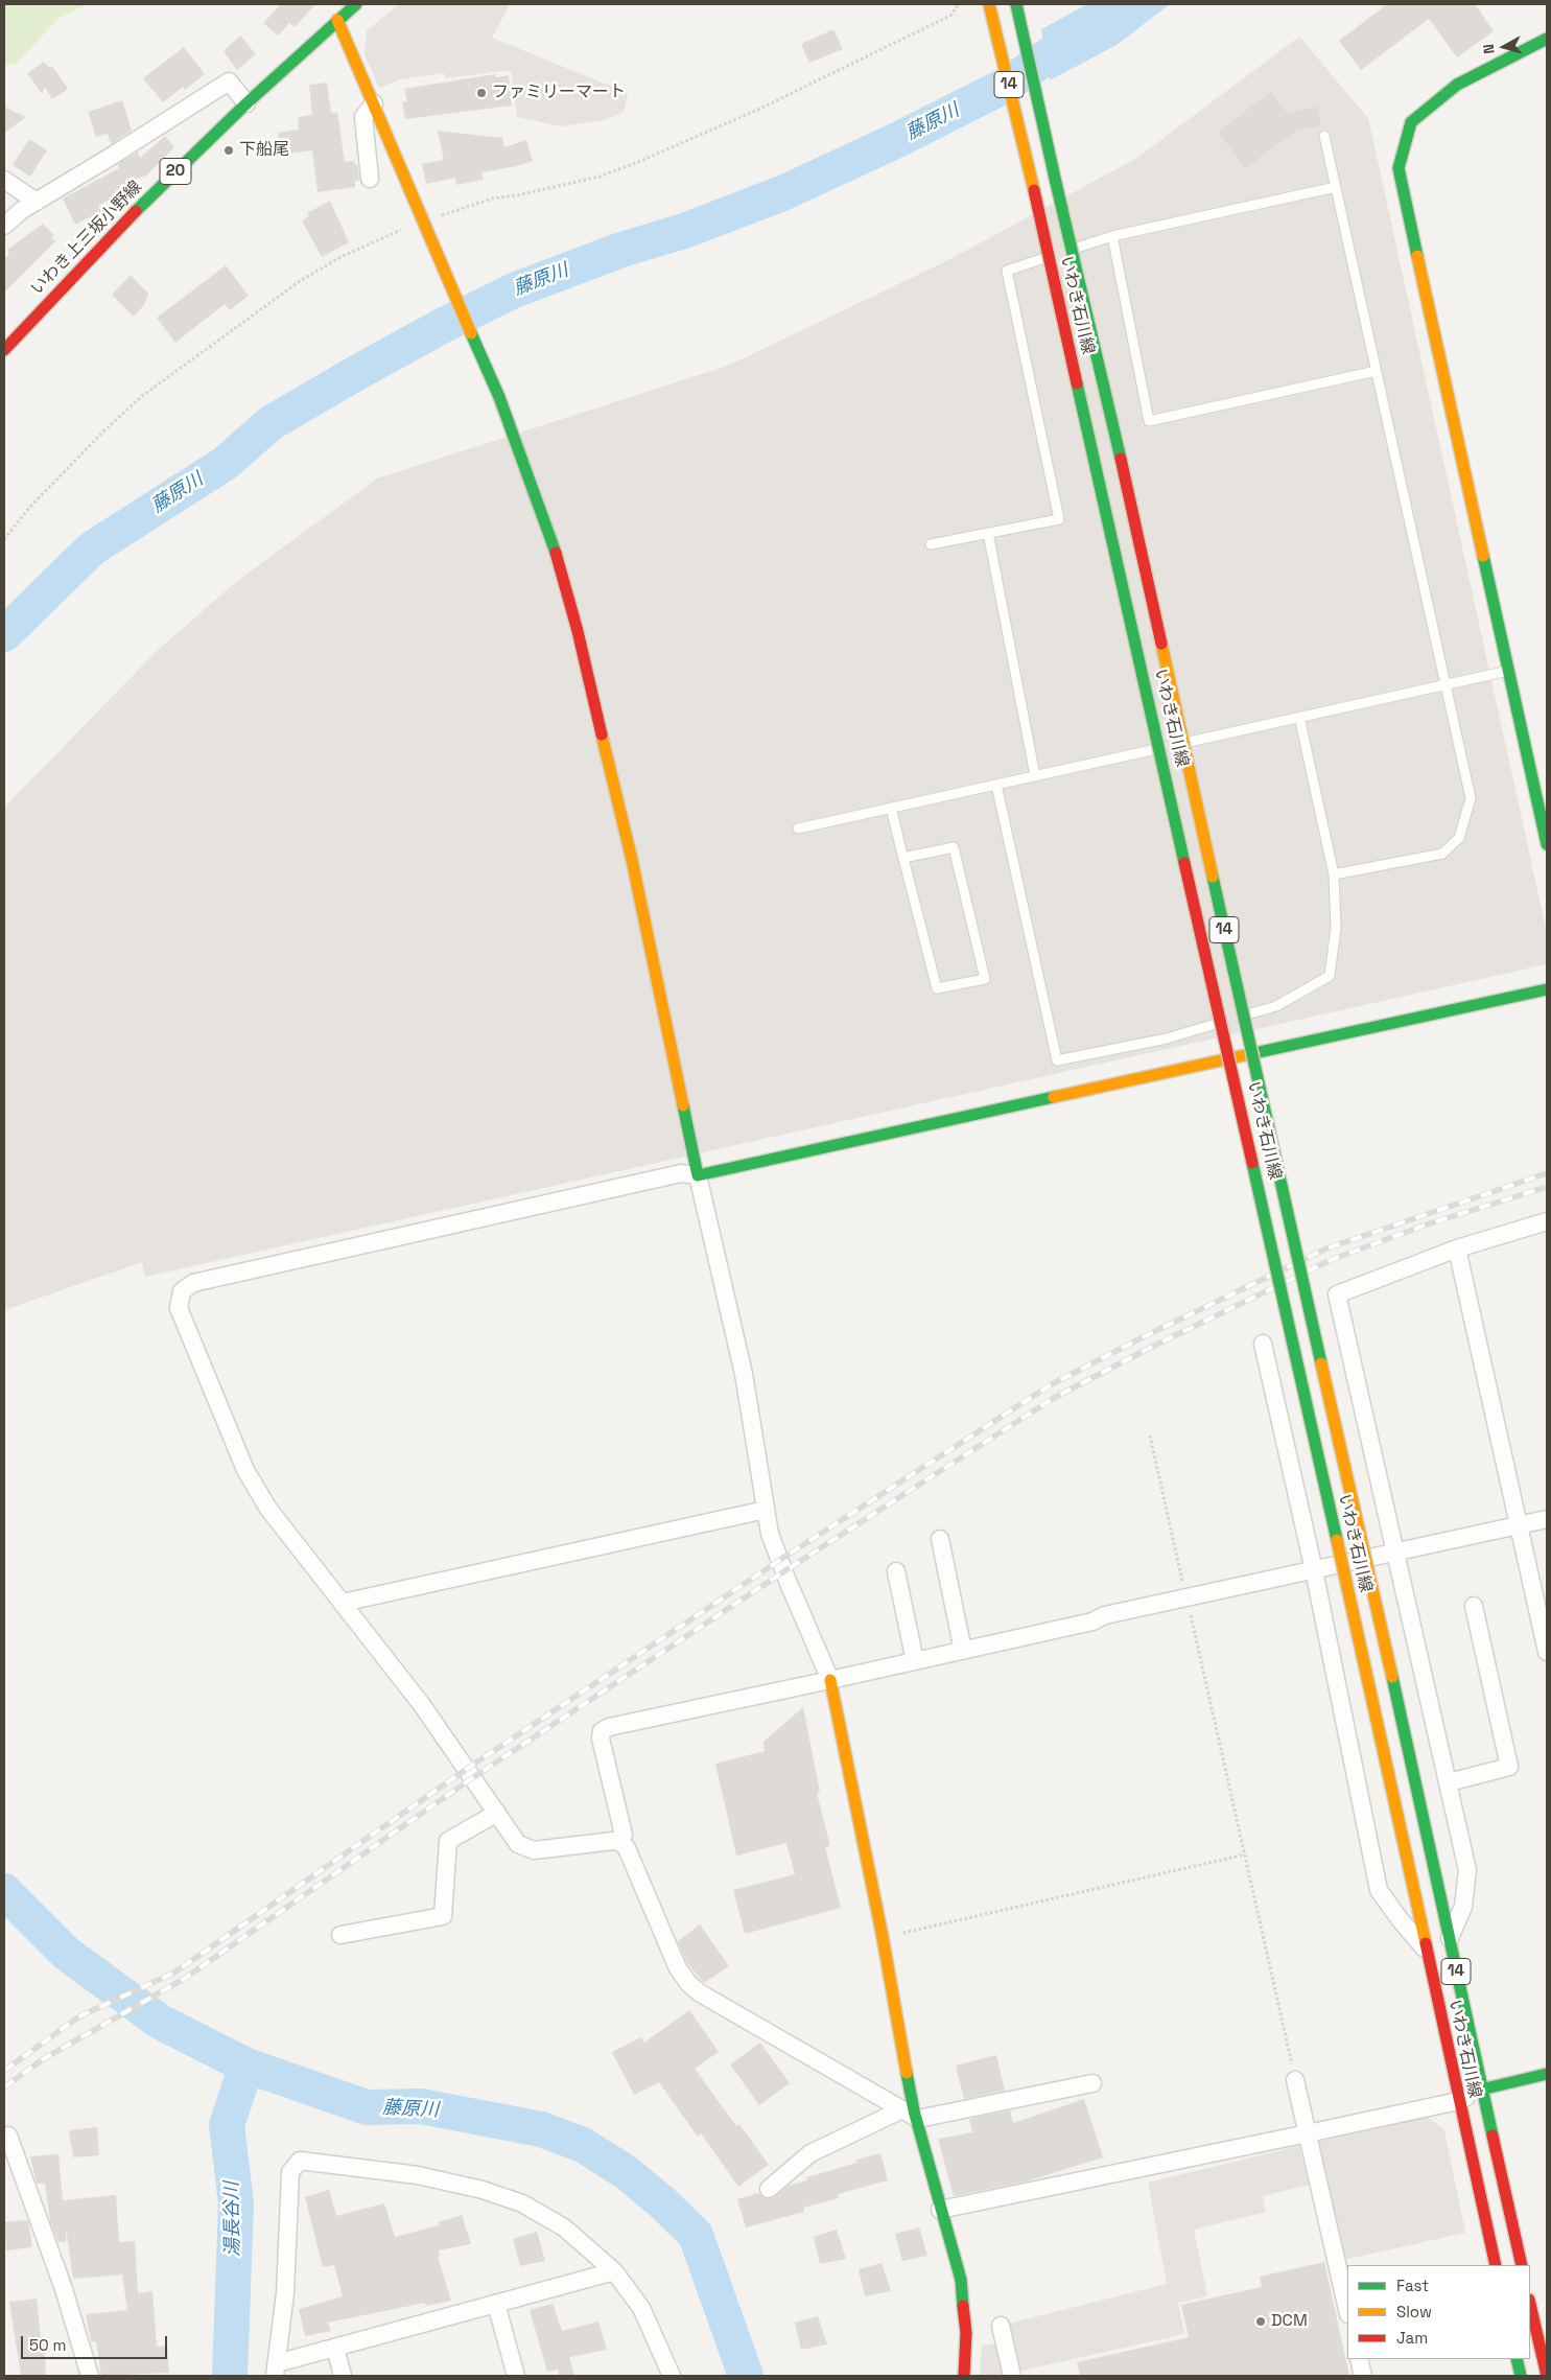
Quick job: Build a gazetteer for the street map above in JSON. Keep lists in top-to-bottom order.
{
  "streets": {
    "main road": [
      "14",
      "20",
      "いわき上三坂小野線",
      "いわき石川線"
    ]
  },
  "water": ["藤原川", "湯長谷川"],
  "places": ["ファミリーマート", "下船尾", "DCM"],
  "legend": ["Fast", "Slow", "Jam"],
  "scale_bar": "50 m",
  "north": "left"
}
